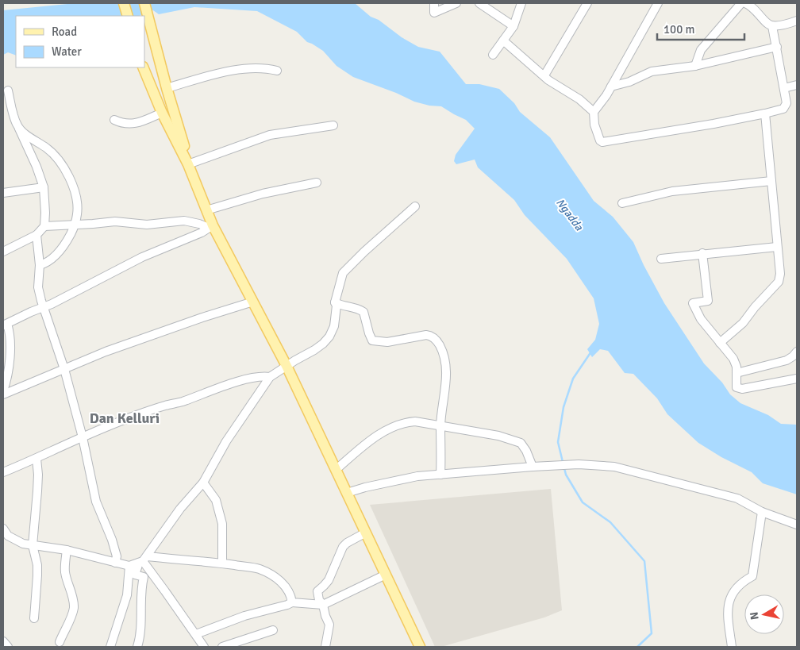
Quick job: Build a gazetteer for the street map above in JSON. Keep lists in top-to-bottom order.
{
  "districts": ["Dan Kelluri"],
  "water": ["Ngadda"],
  "legend": ["Road", "Water"],
  "scale_bar": "100 m",
  "north": "left"
}
